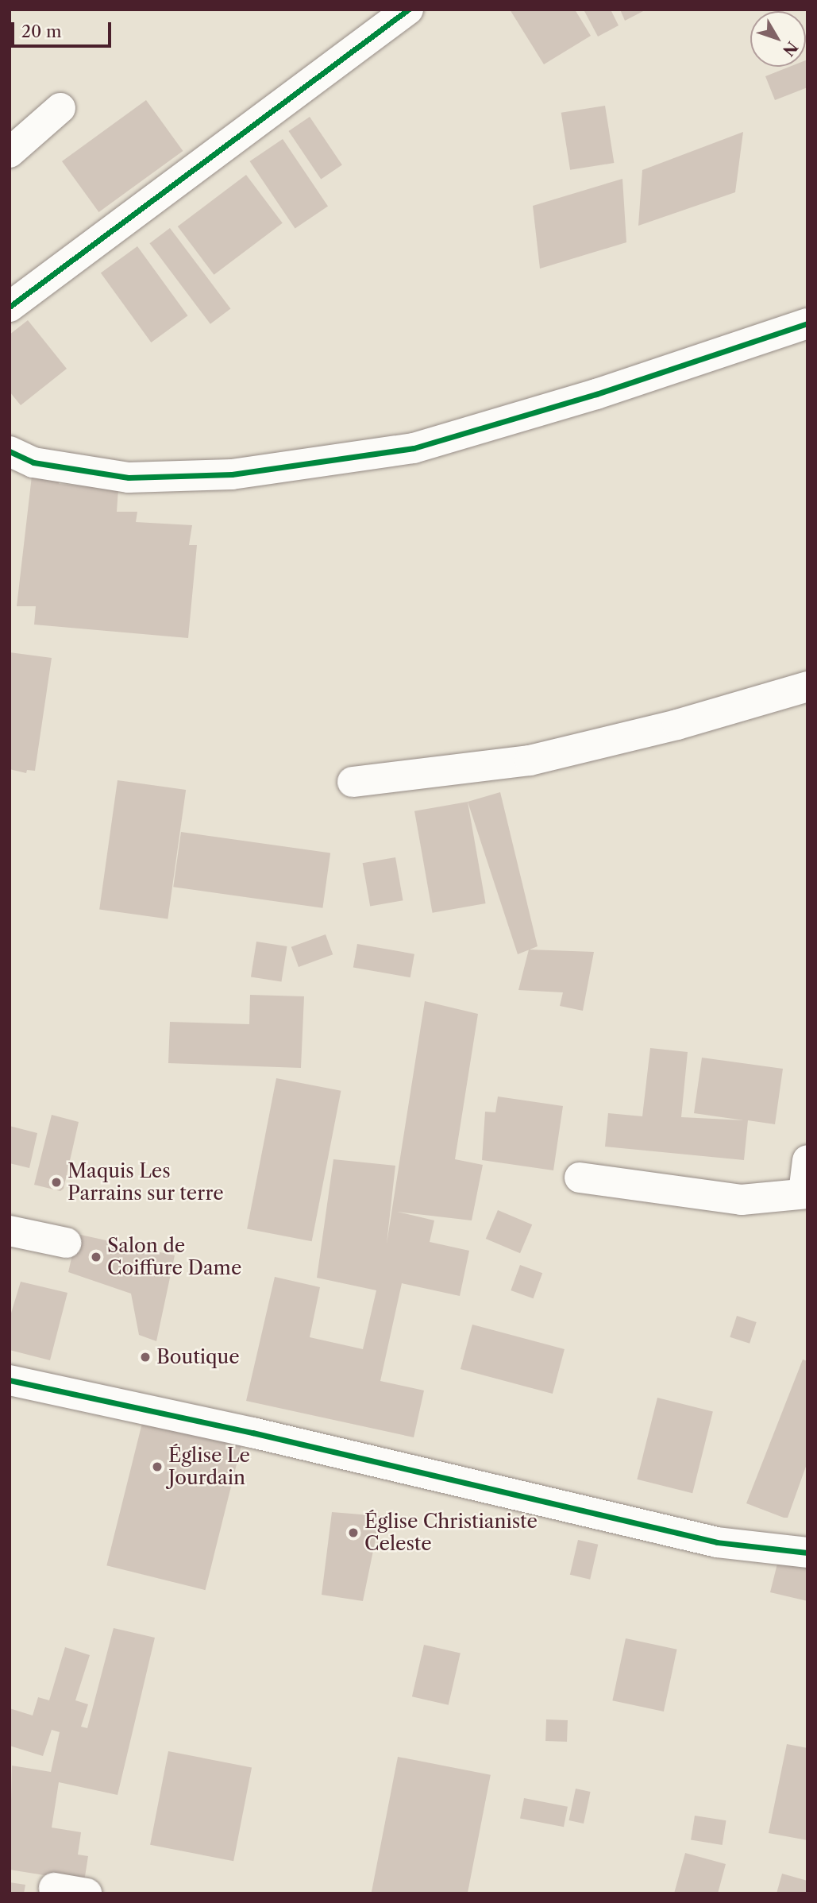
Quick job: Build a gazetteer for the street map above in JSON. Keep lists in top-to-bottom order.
{
  "places": [
    "Maquis Les Parrains sur terre",
    "Salon de Coiffure Dame",
    "Boutique",
    "Église Le Jourdain",
    "Église Christianiste Celeste"
  ],
  "scale_bar": "20 m",
  "north": "bottom right"
}
